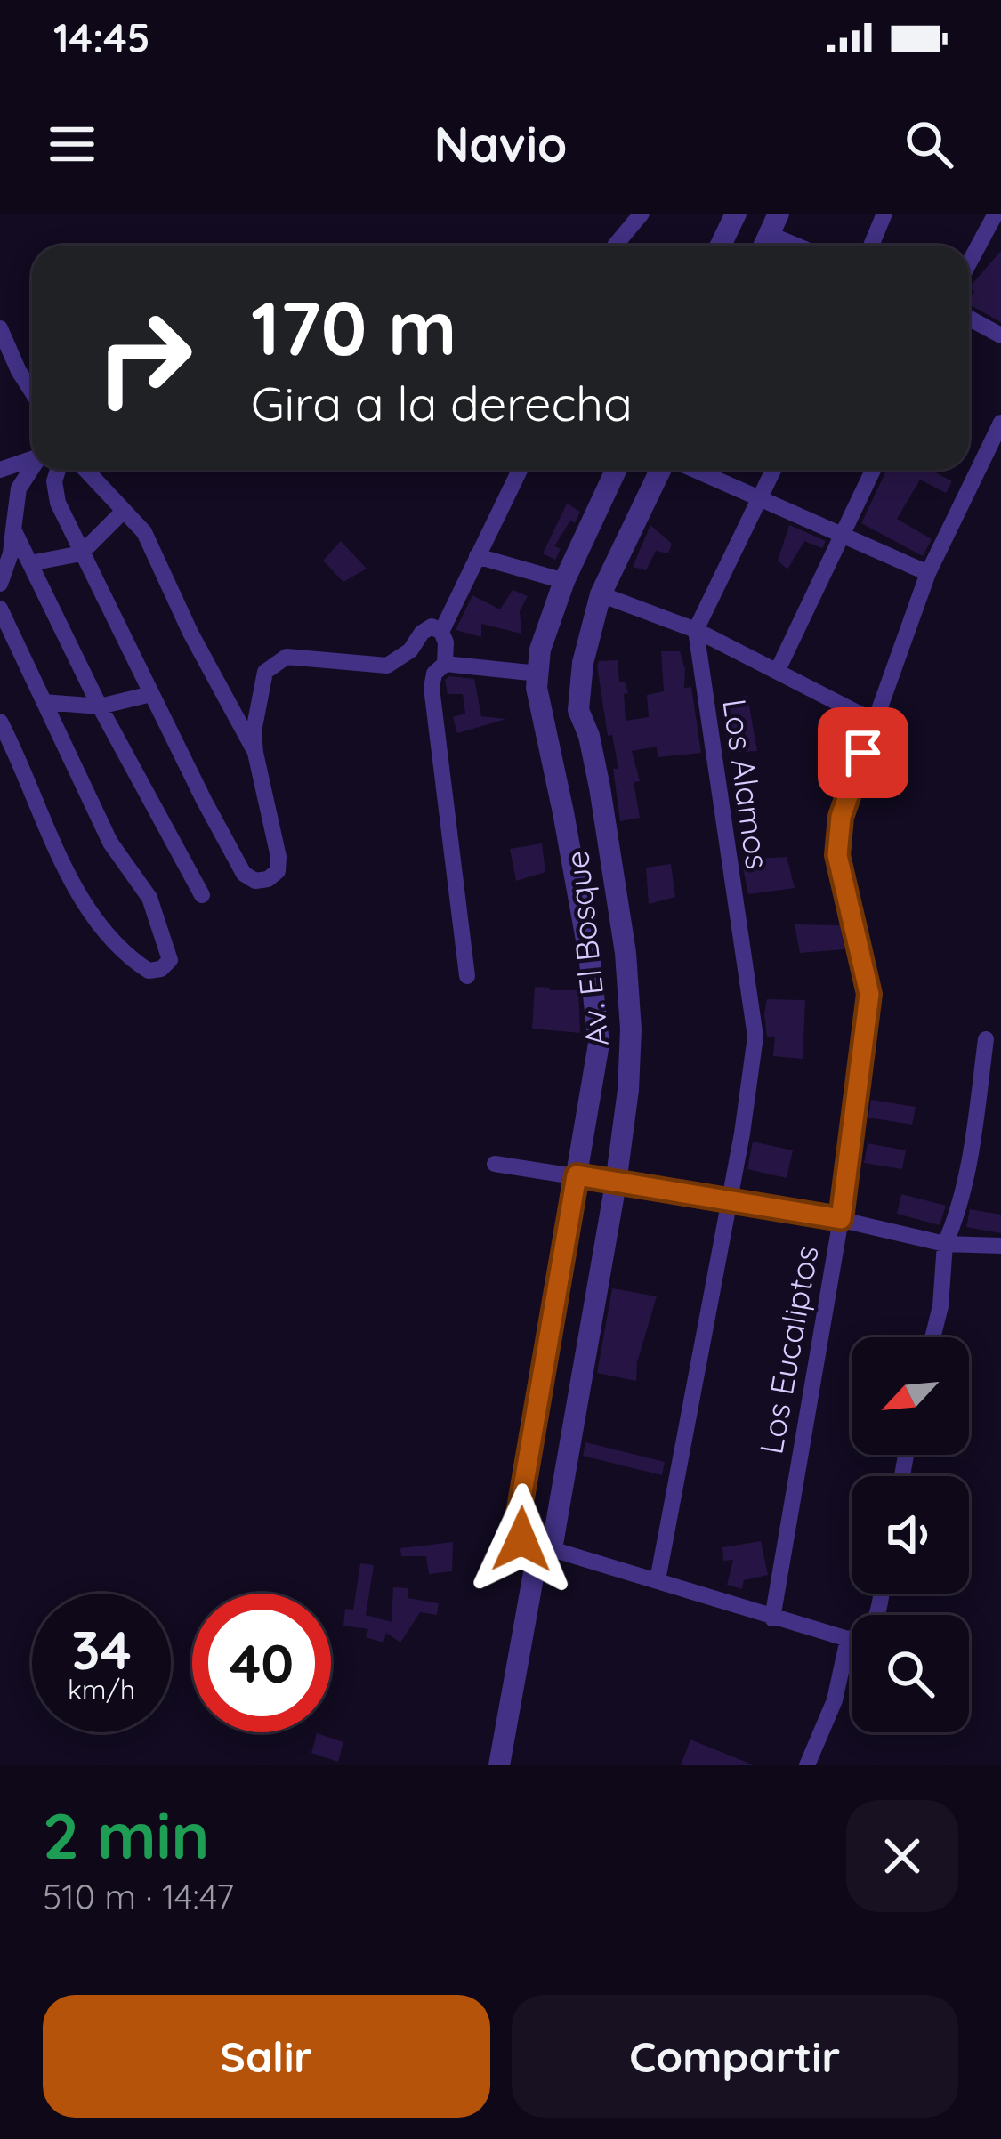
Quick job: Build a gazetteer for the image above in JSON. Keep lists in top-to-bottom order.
{
  "streets": {
    "street": ["Los Alamos", "Av. El Bosque", "Los Eucaliptos"]
  },
  "north": "bottom left",
  "page": {
    "status": "14:45",
    "header": "Navio",
    "turn": ["170 m", "Gira a la derecha"],
    "speed": "34 km/h",
    "limit": "40",
    "heading": ["2 min", "510 m · 14:47"],
    "buttons": ["Salir", "Compartir"]
  }
}
